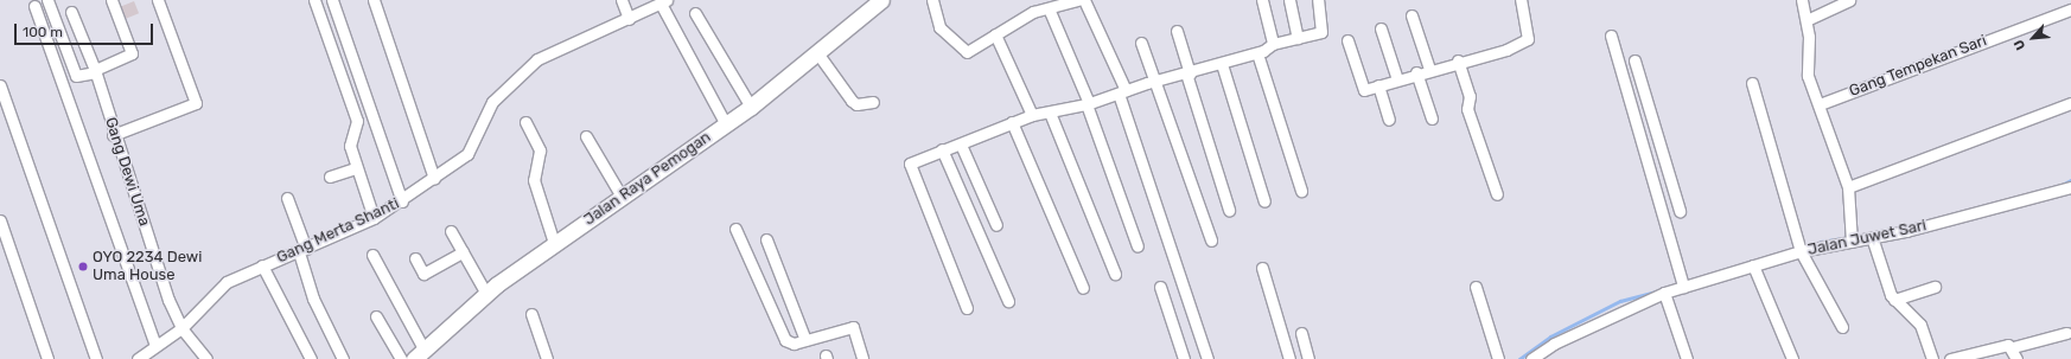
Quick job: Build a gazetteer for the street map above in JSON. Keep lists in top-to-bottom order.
{
  "streets": {
    "street": [
      "Gang Tempekan Sari",
      "Gang Dewi Uma",
      "Jalan Raya Pemogan",
      "Gang Merta Shanti",
      "Jalan Juwet Sari"
    ]
  },
  "crossings": [
    ["Gang Dewi Uma", "Gang Merta Shanti"]
  ],
  "places": ["OYO 2234 Dewi Uma House"],
  "scale_bar": "100 m",
  "north": "bottom left"
}
